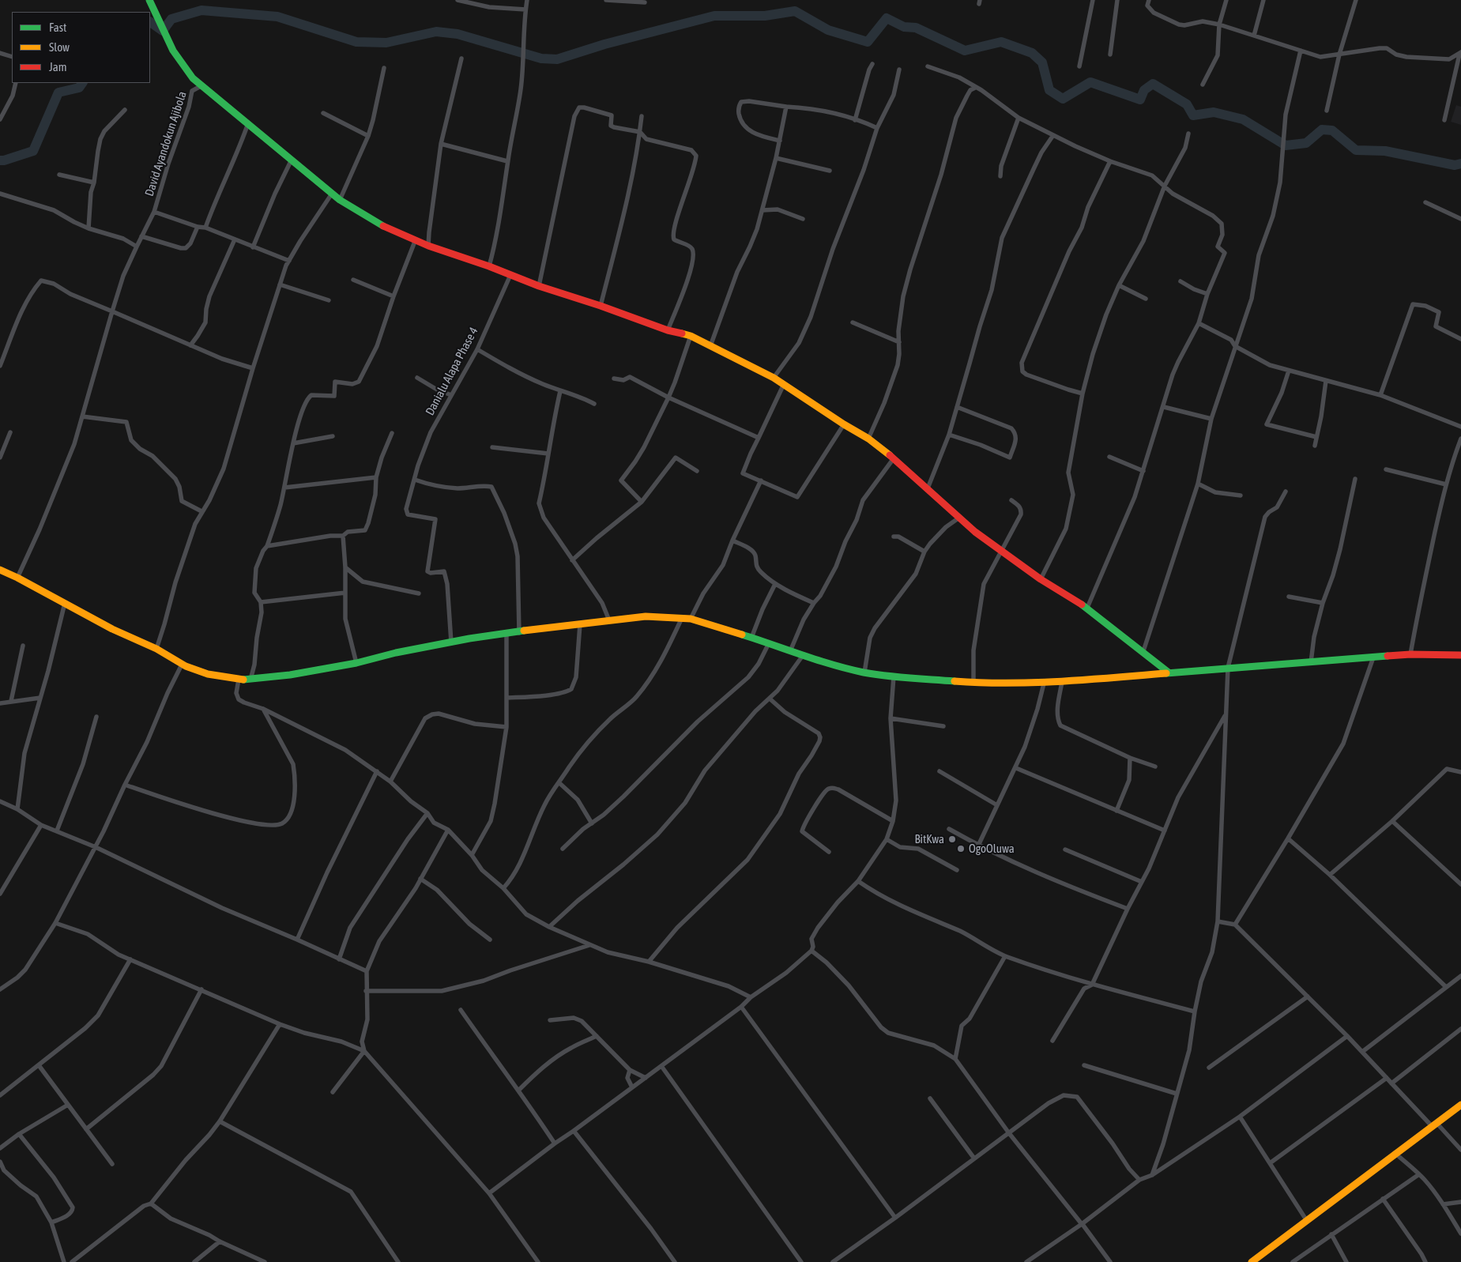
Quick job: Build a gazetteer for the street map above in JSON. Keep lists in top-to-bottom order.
{
  "streets": {
    "street": ["David Ayandokun Ajibola", "Danialu Alapa Phase 4"]
  },
  "places": ["BitKwa", "OgoOluwa"],
  "legend": ["Fast", "Slow", "Jam"]
}
